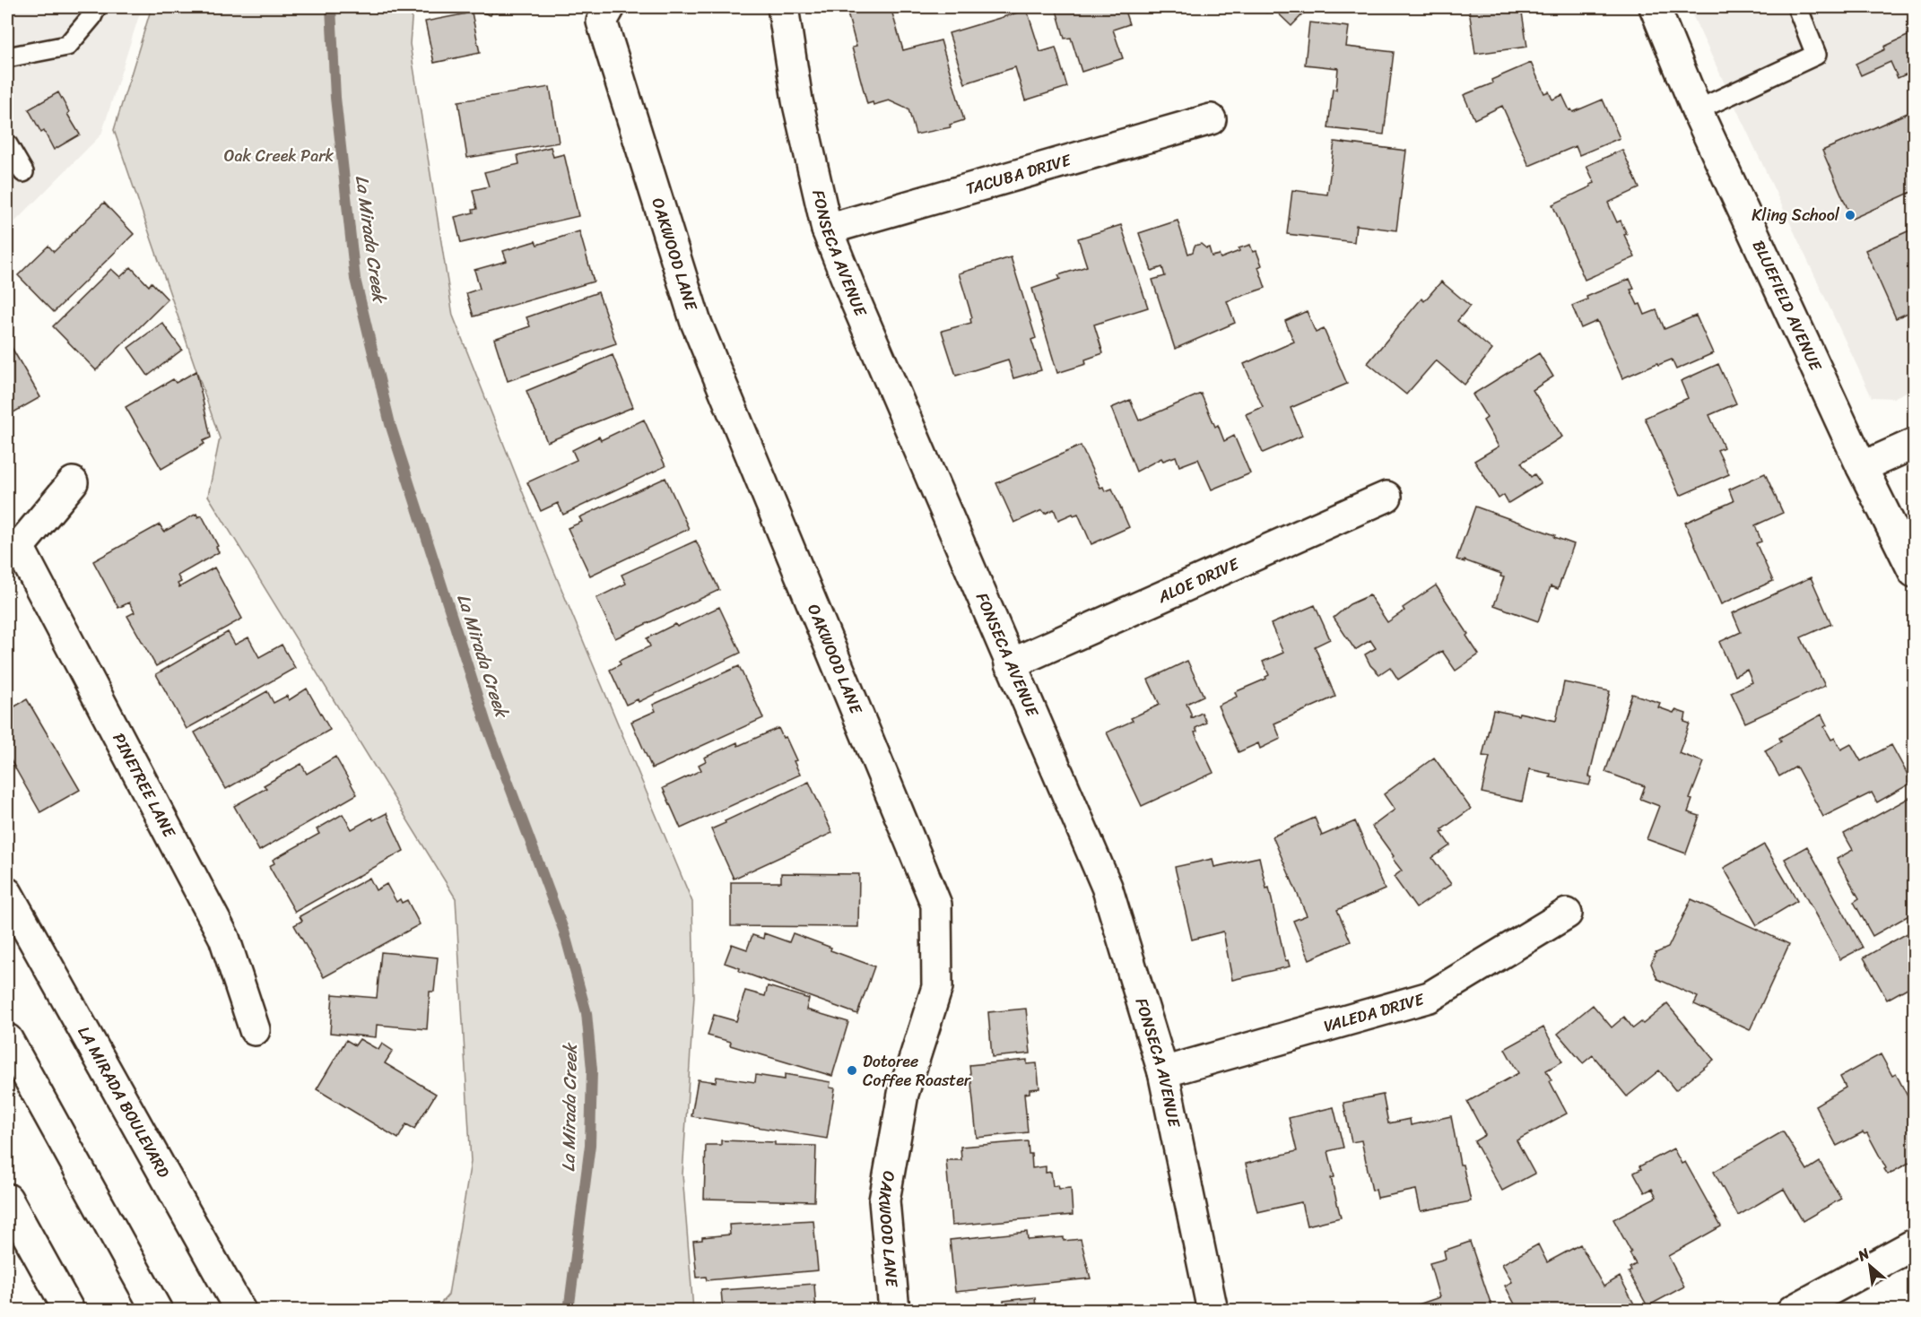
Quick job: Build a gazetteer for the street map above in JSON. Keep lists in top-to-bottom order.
{
  "streets": {
    "street": [
      "TACUBA DRIVE",
      "FONSECA AVENUE",
      "OAKWOOD LANE",
      "BLUEFIELD AVENUE",
      "ALOE DRIVE",
      "PINETREE LANE",
      "VALEDA DRIVE",
      "LA MIRADA BOULEVARD"
    ]
  },
  "crossings": [
    ["TACUBA DRIVE", "FONSECA AVENUE"],
    ["FONSECA AVENUE", "ALOE DRIVE"],
    ["FONSECA AVENUE", "VALEDA DRIVE"]
  ],
  "water": ["La Mirada Creek"],
  "parks": ["Oak Creek Park"],
  "places": ["Kling School", "Dotoree Coffee Roaster"],
  "north": "top left"
}
